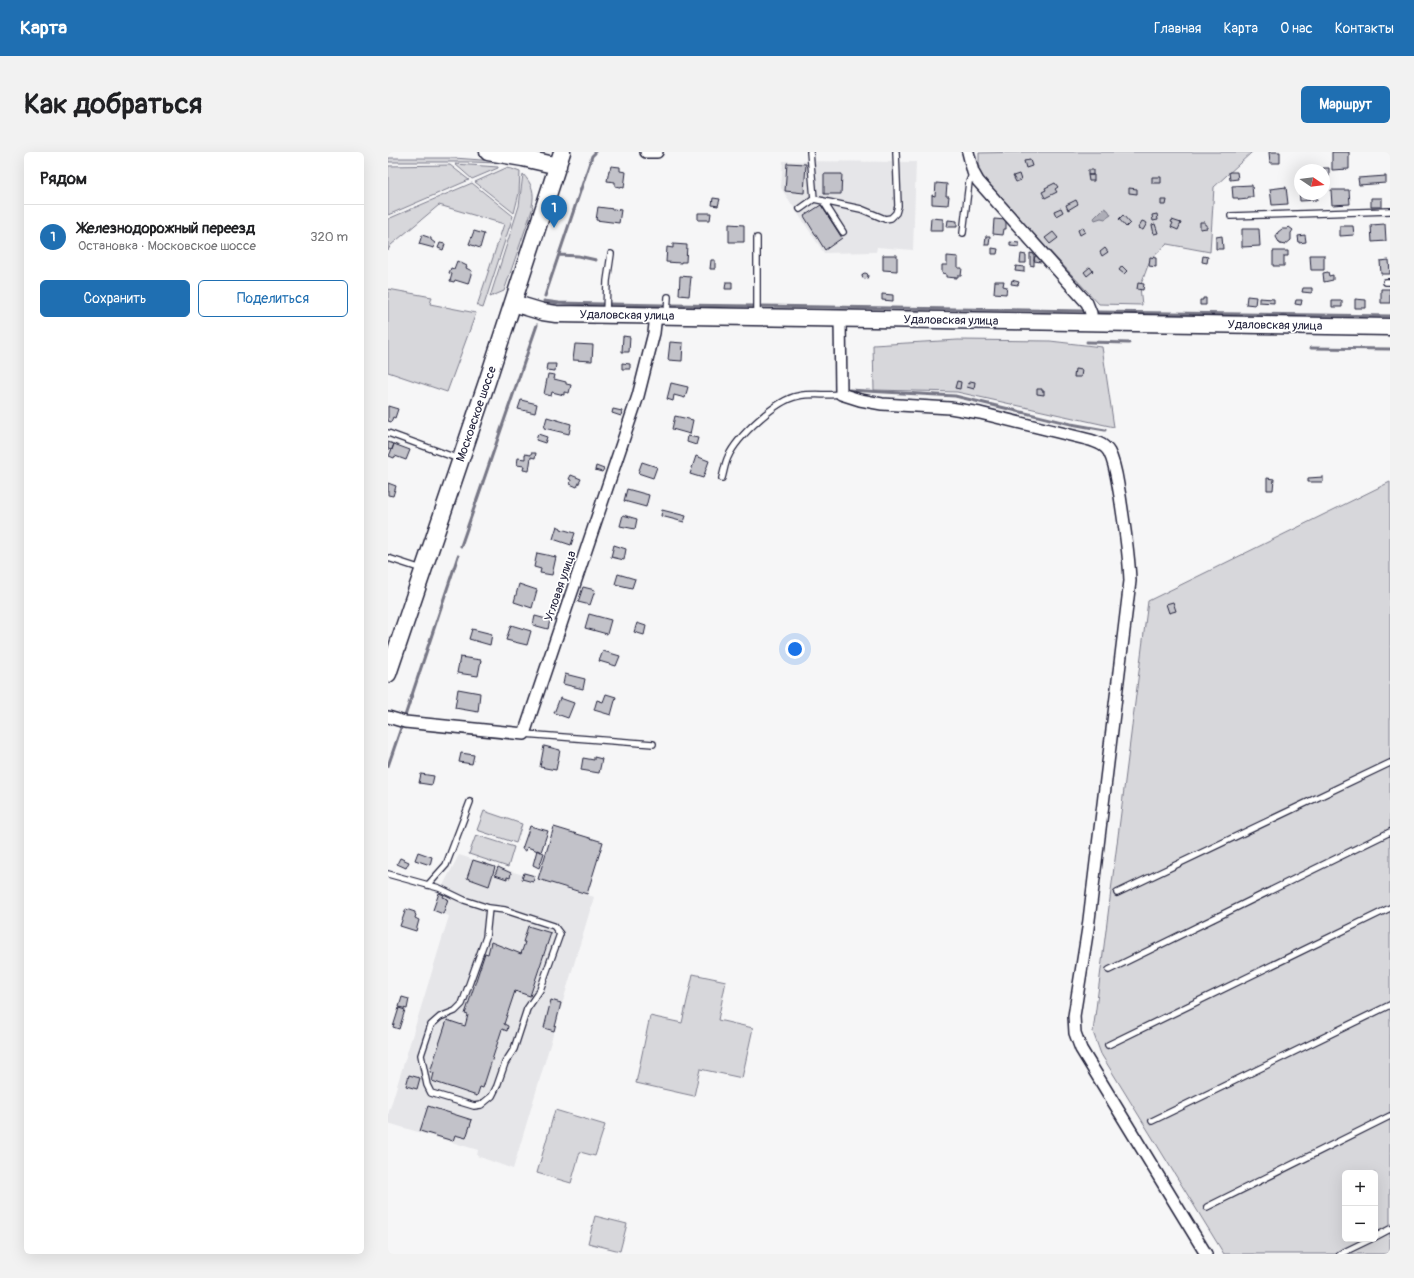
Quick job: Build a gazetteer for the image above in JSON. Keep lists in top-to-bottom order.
{
  "streets": {
    "main road": ["Удаловская улица", "Московское шоссе"],
    "street": ["Угловая улица"]
  },
  "crossings": [
    ["Удаловская улица", "Московское шоссе"],
    ["Удаловская улица", "Угловая улица"]
  ],
  "north": "right",
  "page": {
    "header": "Карта",
    "nav": [
      "Главная",
      "Карта",
      "О нас",
      "Контакты"
    ],
    "buttons": [
      "Маршрут",
      ["Сохранить", "Поделиться"]
    ],
    "title": "Как добраться",
    "heading": "Рядом",
    "pins": "1",
    "list": [
      {
        "mark": "1",
        "name": "Железнодорожный переезд",
        "note": "Остановка · Московское шоссе",
        "value": "320 m"
      }
    ],
    "map_buttons": ["+", "−"]
  }
}
